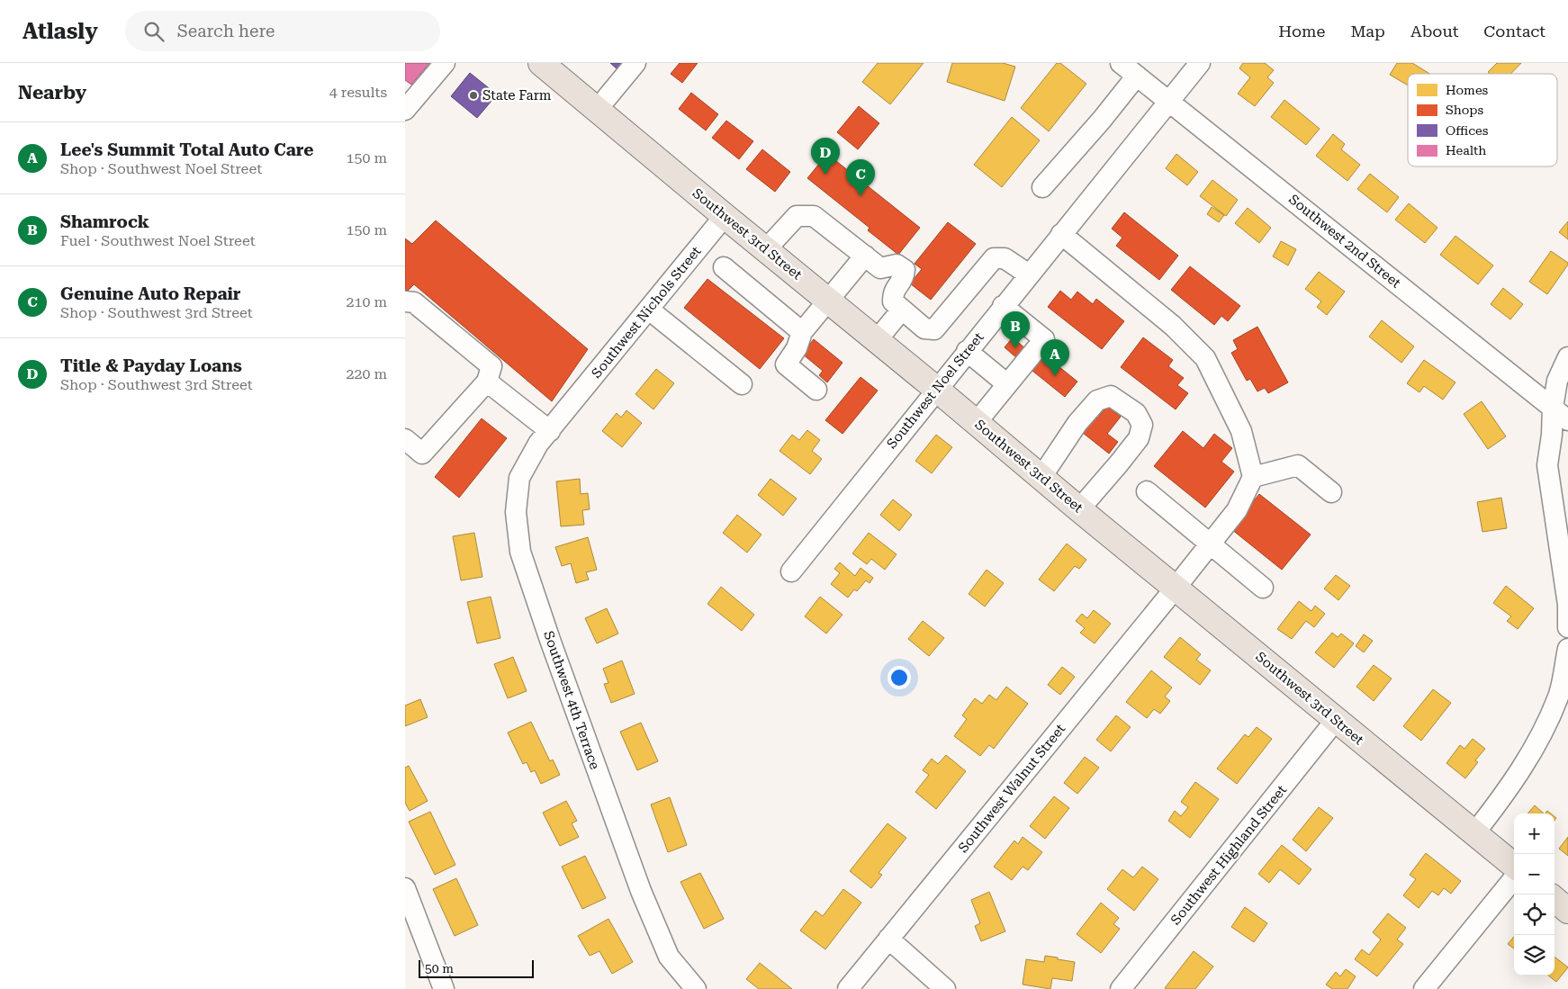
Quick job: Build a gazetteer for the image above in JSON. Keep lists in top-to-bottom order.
{
  "streets": {
    "main road": ["Southwest 3rd Street"],
    "street": [
      "Southwest 2nd Street",
      "Southwest Nichols Street",
      "Southwest Noel Street",
      "Southwest 4th Terrace",
      "Southwest Walnut Street",
      "Southwest Highland Street"
    ]
  },
  "crossings": [
    ["Southwest 3rd Street", "Southwest Nichols Street"],
    ["Southwest 3rd Street", "Southwest Noel Street"],
    ["Southwest 3rd Street", "Southwest Walnut Street"],
    ["Southwest 3rd Street", "Southwest Highland Street"],
    ["Southwest 2nd Street", "Southwest Noel Street"],
    ["Southwest Nichols Street", "Southwest 4th Terrace"]
  ],
  "places": ["State Farm"],
  "legend": [
    "Homes",
    "Shops",
    "Offices",
    "Health"
  ],
  "scale_bar": "50 m",
  "page": {
    "header": "Atlasly",
    "search": "Search here",
    "nav": [
      "Home",
      "Map",
      "About",
      "Contact"
    ],
    "heading": ["Nearby", "4 results"],
    "list": [
      {
        "mark": "A",
        "name": "Lee's Summit Total Auto Care",
        "note": "Shop · Southwest Noel Street",
        "value": "150 m"
      },
      {
        "mark": "B",
        "name": "Shamrock",
        "note": "Fuel · Southwest Noel Street",
        "value": "150 m"
      },
      {
        "mark": "C",
        "name": "Genuine Auto Repair",
        "note": "Shop · Southwest 3rd Street",
        "value": "210 m"
      },
      {
        "mark": "D",
        "name": "Title & Payday Loans",
        "note": "Shop · Southwest 3rd Street",
        "value": "220 m"
      }
    ],
    "pins": [
      "D",
      "C",
      "B",
      "A"
    ],
    "map_buttons": ["+", "−"],
    "scale": "50 m"
  }
}
